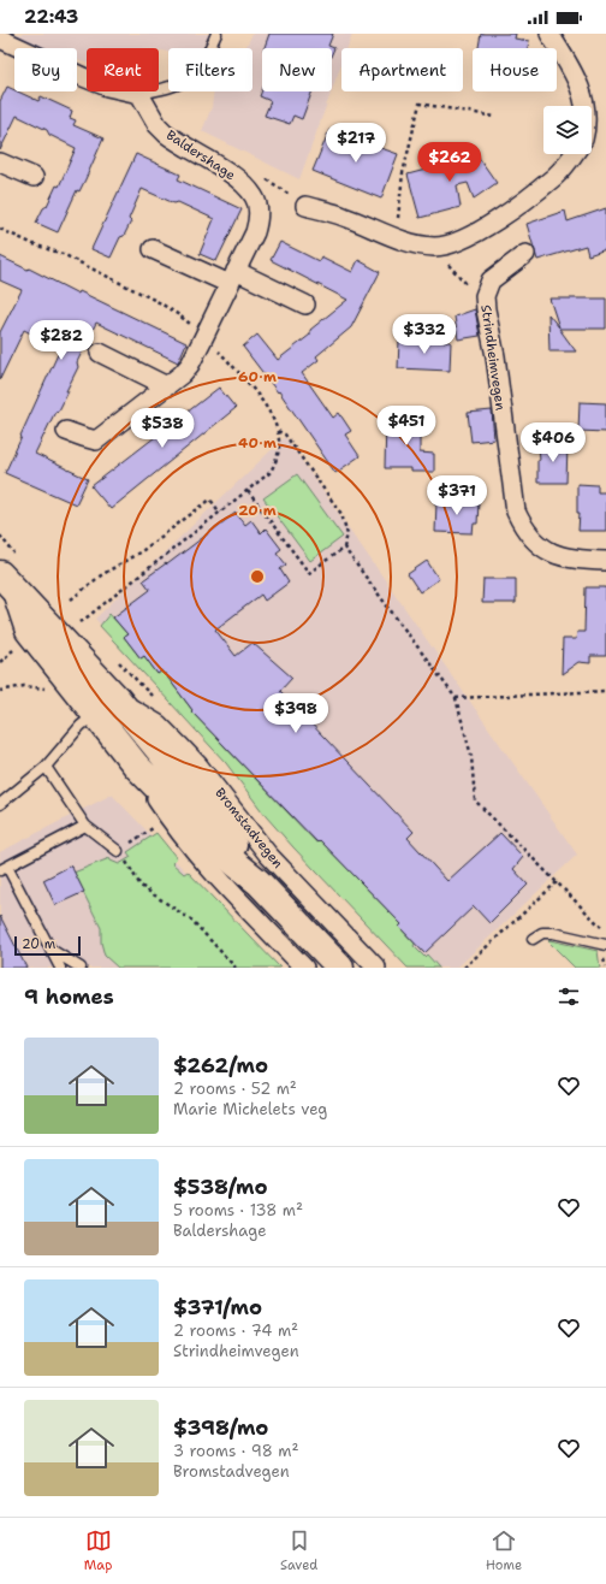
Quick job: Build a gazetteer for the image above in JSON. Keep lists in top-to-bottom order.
{
  "streets": {
    "main road": ["Bromstadvegen"],
    "street": ["Baldershage", "Strindheimvegen"]
  },
  "scale_bar": "20 m",
  "page": {
    "status": "22:43",
    "chip": [
      "Buy",
      "Rent",
      "Filters",
      "New",
      "Apartment",
      "House"
    ],
    "price": [
      "$217",
      "$262",
      "$332",
      "$282",
      "$451",
      "$538",
      "$406",
      "$371",
      "$398"
    ],
    "scale": "20 m",
    "heading": "9 homes",
    "list": [
      {
        "name": "$262/mo",
        "note": "2 rooms · 52 m² · Marie Michelets veg"
      },
      {
        "name": "$538/mo",
        "note": "5 rooms · 138 m² · Baldershage"
      },
      {
        "name": "$371/mo",
        "note": "2 rooms · 74 m² · Strindheimvegen"
      },
      {
        "name": "$398/mo",
        "note": "3 rooms · 98 m² · Bromstadvegen"
      }
    ],
    "tabs": ["Map", "Saved", "Home"]
  },
  "rings": ["60 m", "40 m", "20 m"]
}
